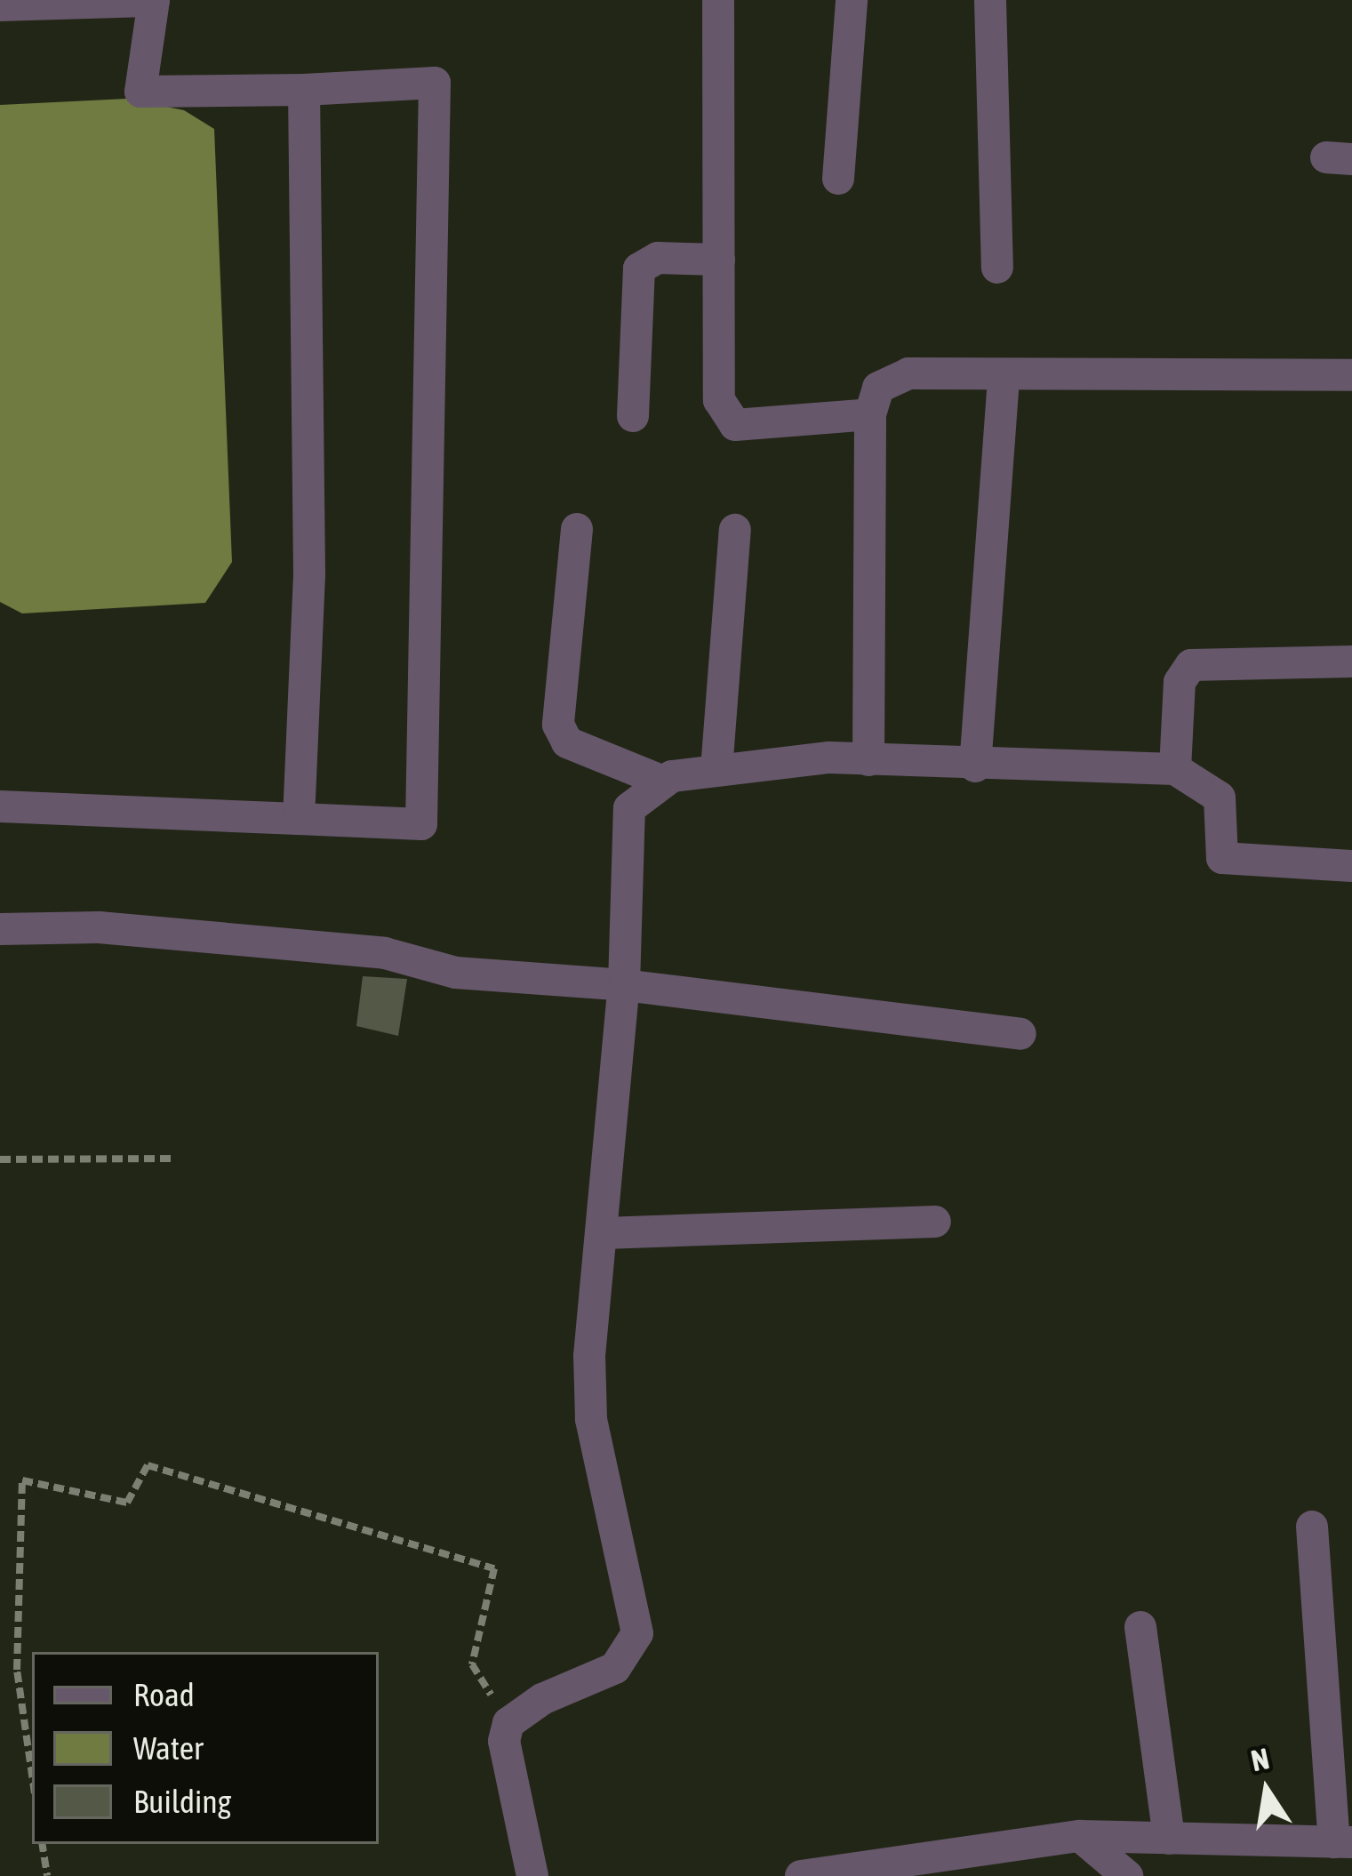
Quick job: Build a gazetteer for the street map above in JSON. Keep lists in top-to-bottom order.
{
  "legend": ["Road", "Water", "Building"],
  "north": "top"
}
